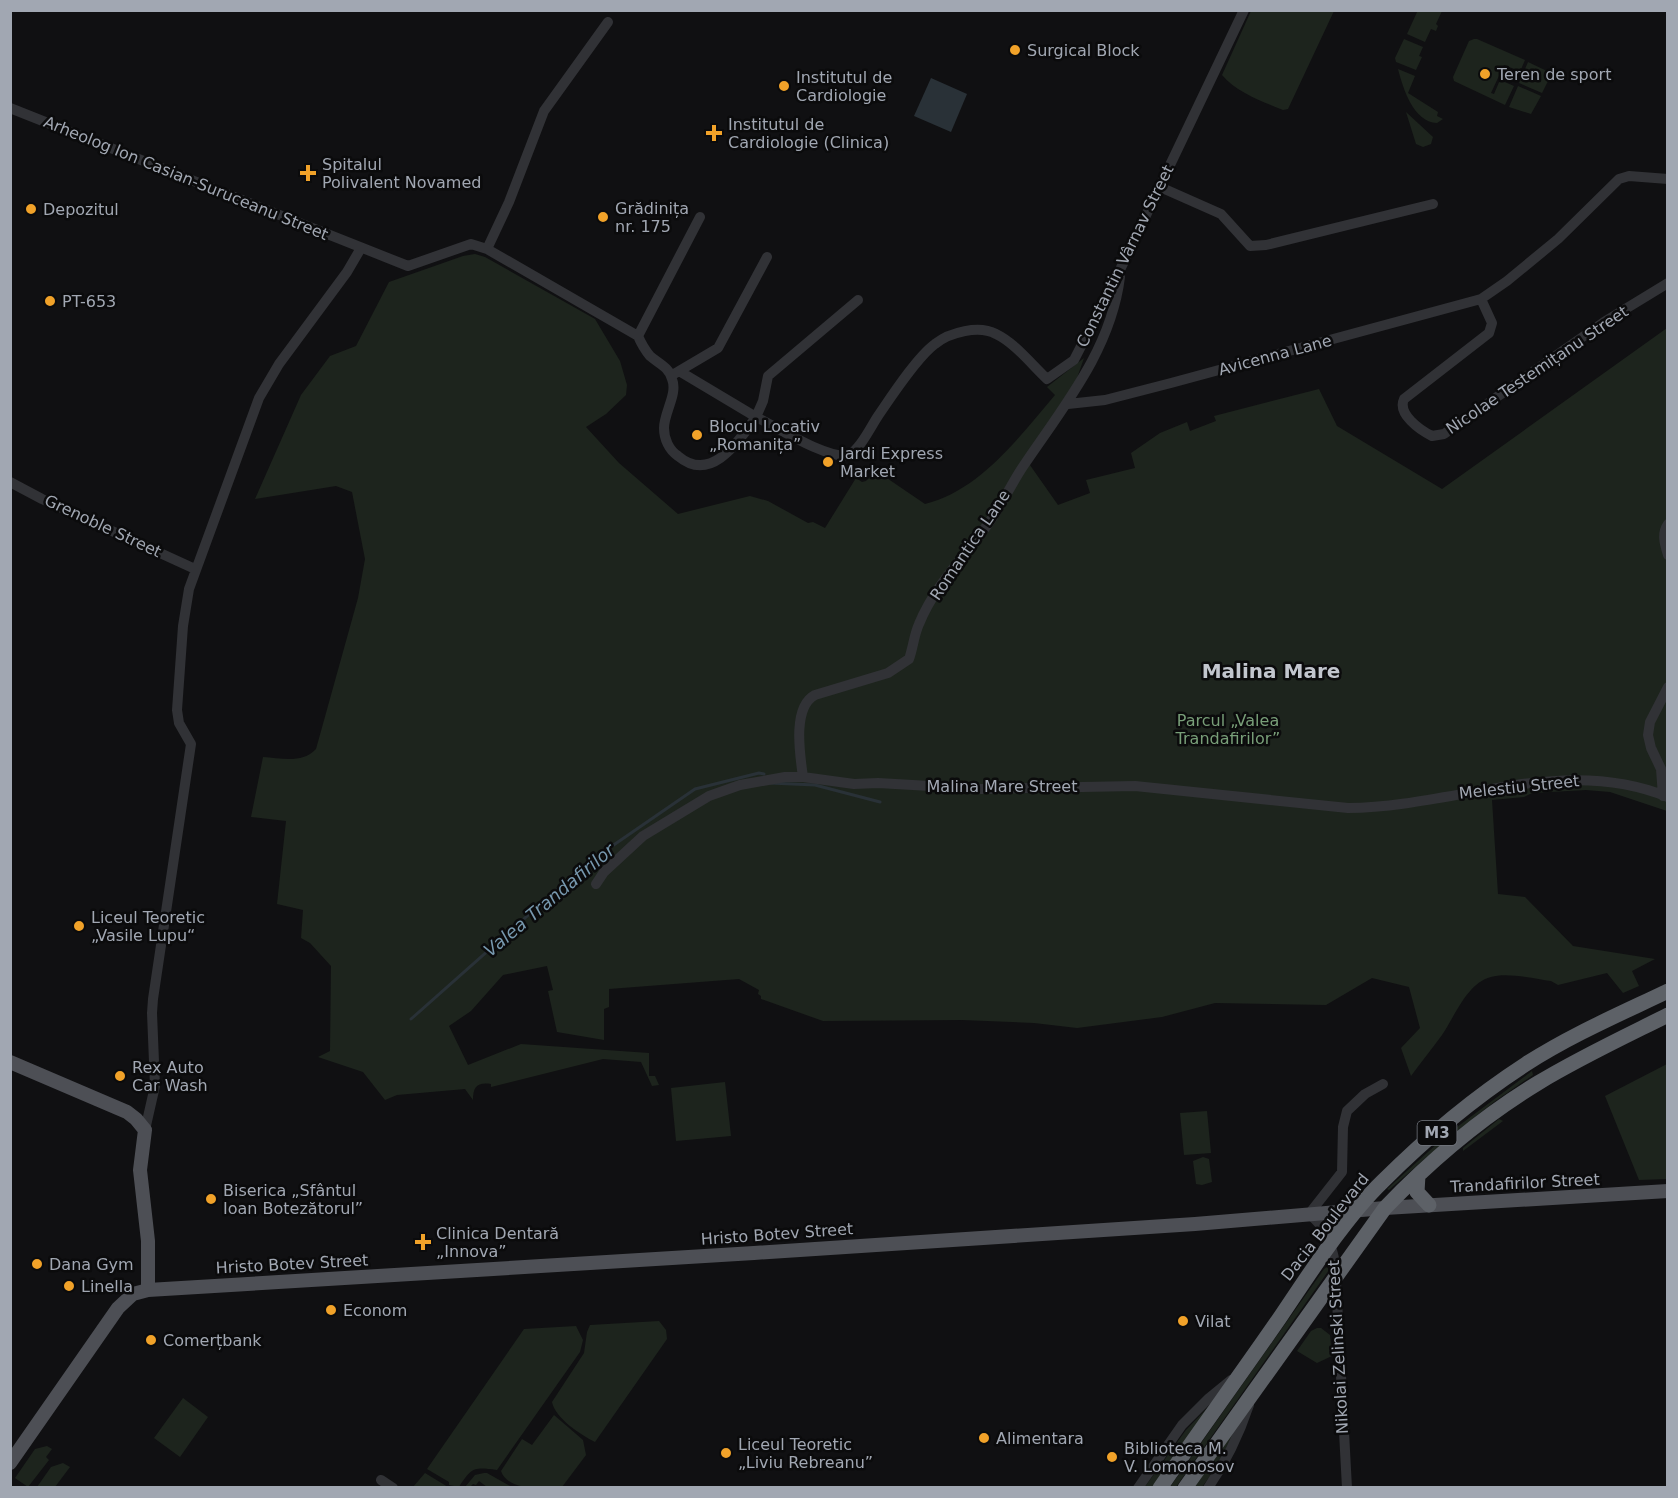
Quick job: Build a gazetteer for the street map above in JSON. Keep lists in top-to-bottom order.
{
  "streets": {
    "highway": ["M3", "Dacia Boulevard"],
    "main road": ["Trandafirilor Street", "Hristo Botev Street"],
    "street": [
      "Arheolog Ion Casian-Suruceanu Street",
      "Constantin Vârnav Street",
      "Avicenna Lane",
      "Nicolae Testemițanu Street",
      "Grenoble Street",
      "Romantica Lane",
      "Malina Mare Street",
      "Melestiu Street",
      "Nikolai Zelinski Street"
    ]
  },
  "crossings": [
    ["Constantin Vârnav Street", "Romantica Lane"],
    ["Avicenna Lane", "Nicolae Testemițanu Street"],
    ["Avicenna Lane", "Romantica Lane"],
    ["Romantica Lane", "Malina Mare Street"],
    ["Malina Mare Street", "Melestiu Street"],
    ["M3", "Trandafirilor Street"],
    ["M3", "Hristo Botev Street"],
    ["M3", "Nikolai Zelinski Street"],
    ["Trandafirilor Street", "Hristo Botev Street"],
    ["Dacia Boulevard", "Hristo Botev Street"],
    ["Dacia Boulevard", "Nikolai Zelinski Street"],
    ["Hristo Botev Street", "Nikolai Zelinski Street"]
  ],
  "districts": ["Malina Mare"],
  "water": ["Valea Trandafirilor"],
  "parks": ["Parcul „Valea Trandafirilor”"],
  "places": {
    "other": [
      "Surgical Block",
      "Teren de sport",
      "Institutul de Cardiologie",
      "Depozitul",
      "Grădinița nr. 175",
      "PT-653",
      "Blocul Locativ „Romanița”",
      "Jardi Express Market",
      "Liceul Teoretic „Vasile Lupu“",
      "Rex Auto Car Wash",
      "Biserica „Sfântul Ioan Botezătorul”",
      "Dana Gym",
      "Linella",
      "Econom",
      "Vilat",
      "Comerțbank",
      "Alimentara",
      "Liceul Teoretic „Liviu Rebreanu”",
      "Biblioteca M. V. Lomonosov"
    ],
    "health": ["Institutul de Cardiologie (Clinica)", "Spitalul Polivalent Novamed", "Clinica Dentară „Innova”"]
  }
}
